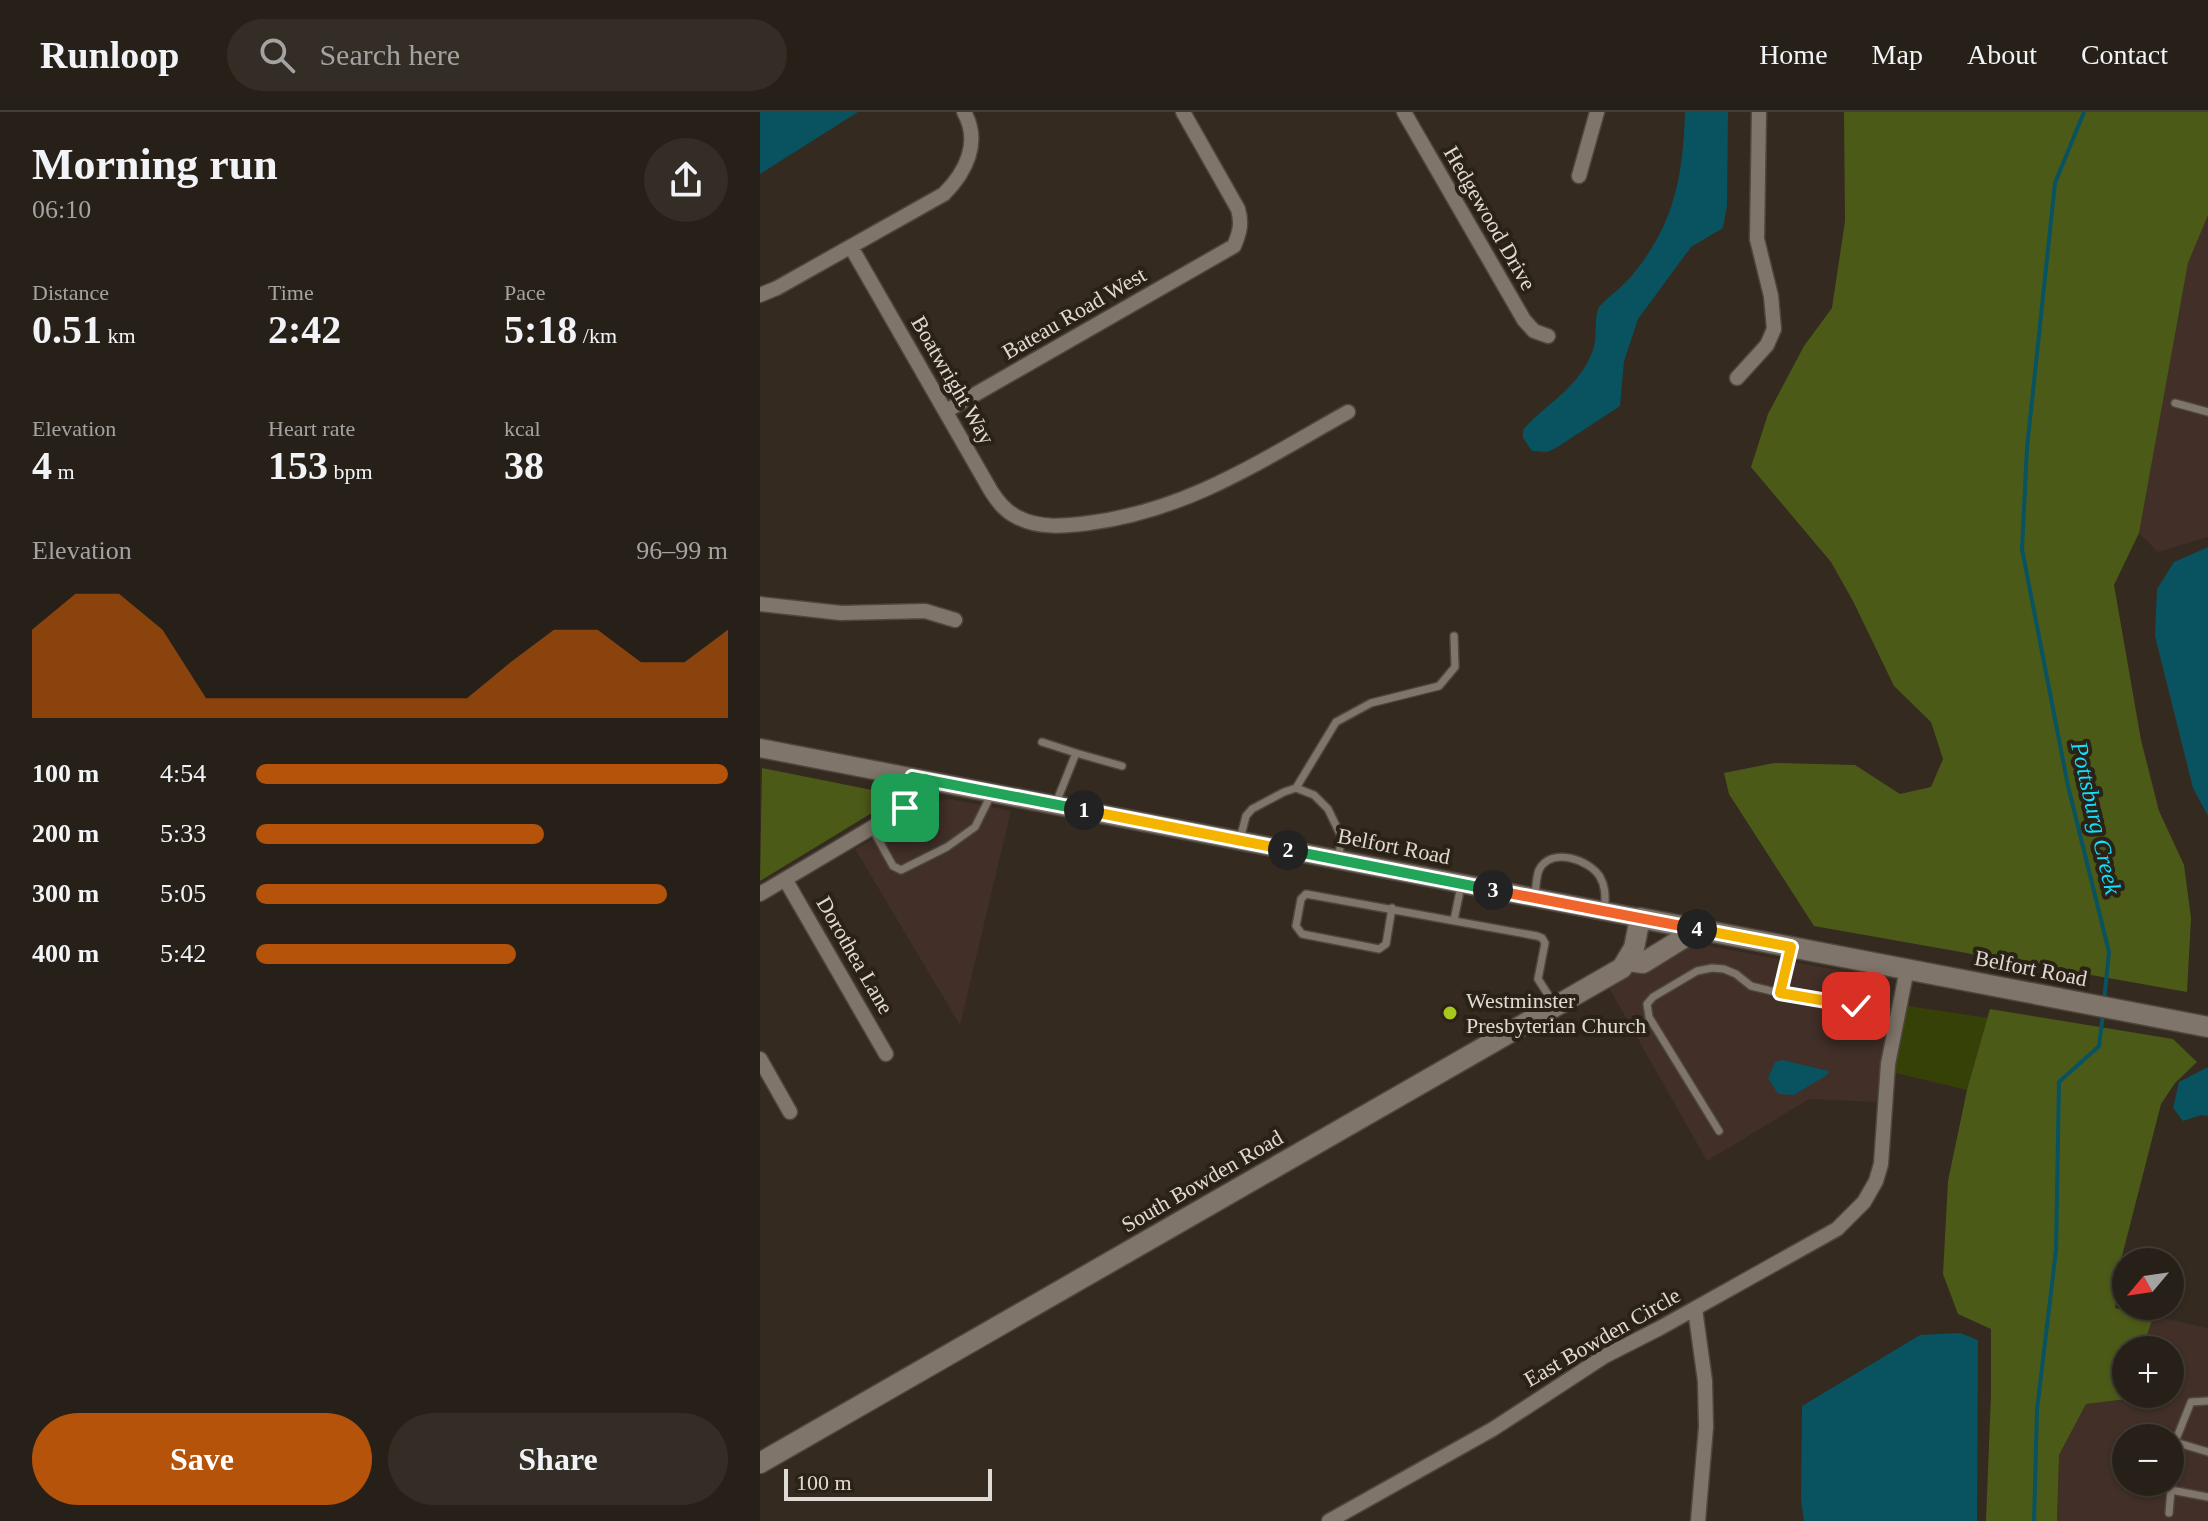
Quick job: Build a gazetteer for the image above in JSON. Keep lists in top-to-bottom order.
{
  "streets": {
    "main road": ["Belfort Road", "South Bowden Road"],
    "street": [
      "Hedgewood Drive",
      "Bateau Road West",
      "Boatwright Way",
      "Dorothea Lane",
      "East Bowden Circle"
    ]
  },
  "crossings": [
    ["Bateau Road West", "Boatwright Way"],
    ["Belfort Road", "South Bowden Road"],
    ["Belfort Road", "East Bowden Circle"]
  ],
  "water": ["Pottsburg Creek"],
  "places": ["Westminster Presbyterian Church"],
  "scale_bar": "100 m",
  "north": "bottom left",
  "page": {
    "header": "Runloop",
    "search": "Search here",
    "nav": [
      "Home",
      "Map",
      "About",
      "Contact"
    ],
    "heading": ["Morning run", "06:10"],
    "stats": [
      ["Distance", "0.51 km"],
      ["Time", "2:42"],
      ["Pace", "5:18 /km"],
      ["Elevation", "4 m"],
      ["Heart rate", "153 bpm"],
      ["kcal", "38"]
    ],
    "chart": ["Elevation", "96–99 m"],
    "list": [
      {
        "name": "100 m",
        "note": "4:54"
      },
      {
        "name": "200 m",
        "note": "5:33"
      },
      {
        "name": "300 m",
        "note": "5:05"
      },
      {
        "name": "400 m",
        "note": "5:42"
      }
    ],
    "pins": [
      "1",
      "2",
      "3",
      "4"
    ],
    "map_buttons": ["+", "−"],
    "buttons": ["Save", "Share"],
    "scale": "100 m"
  }
}
